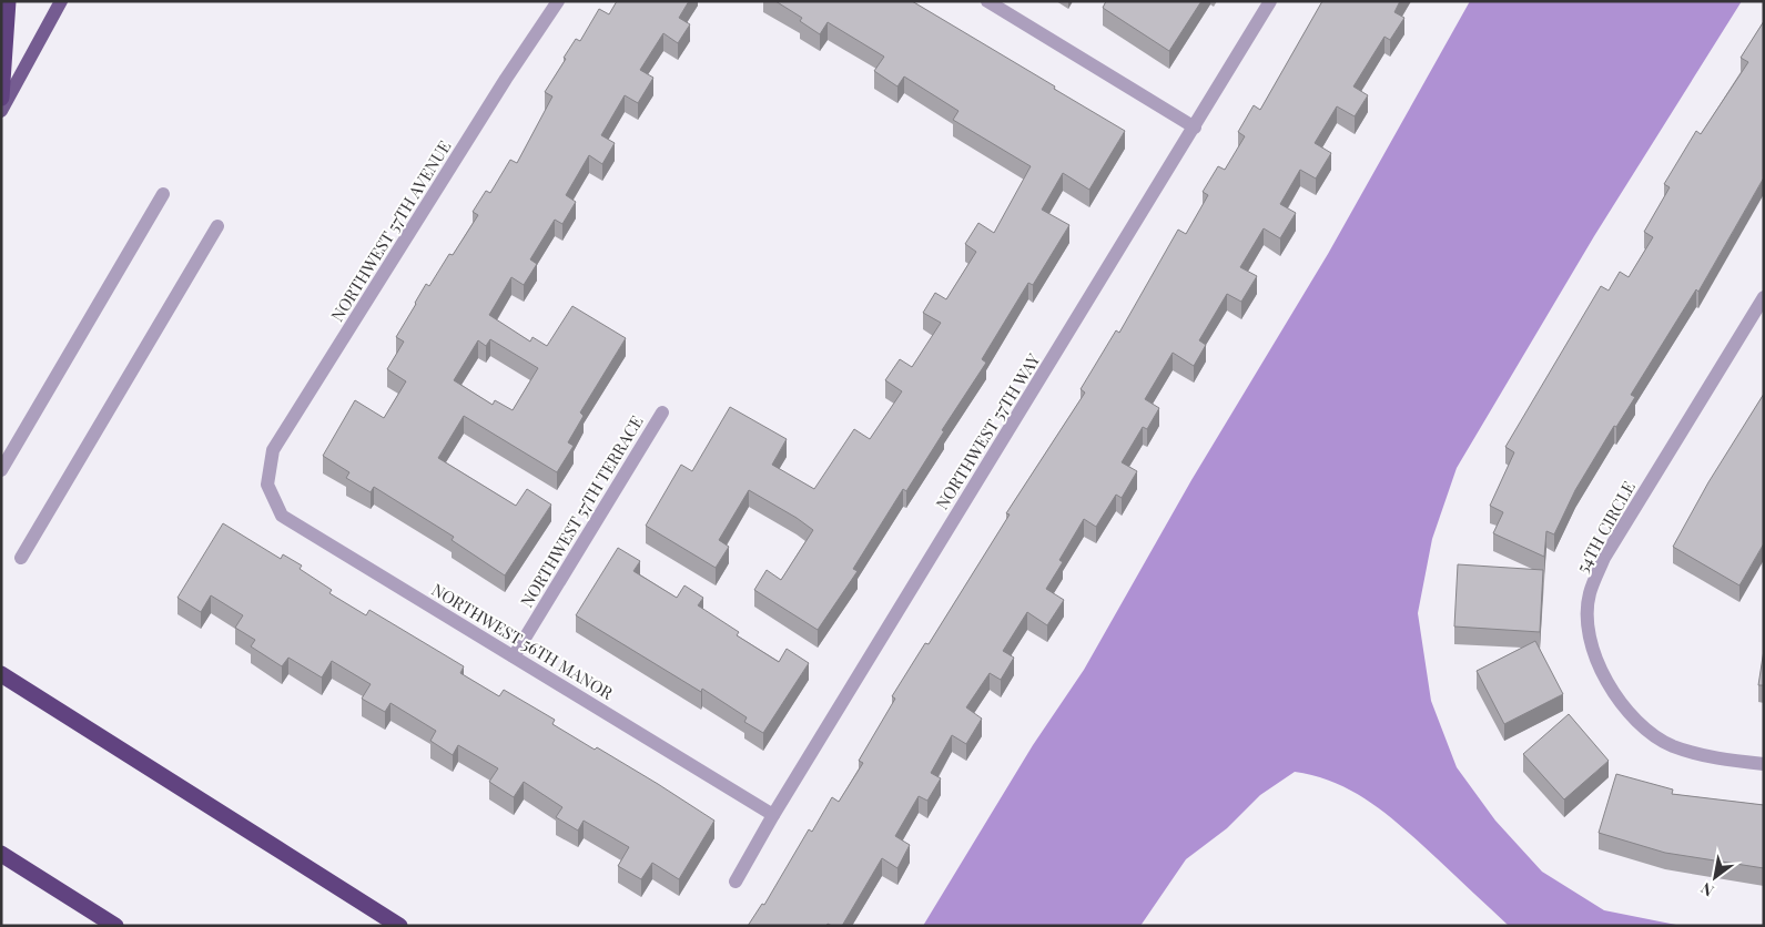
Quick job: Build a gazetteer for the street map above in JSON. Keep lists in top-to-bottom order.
{
  "streets": {
    "street": [
      "NORTHWEST 57TH AVENUE",
      "NORTHWEST 57TH WAY",
      "NORTHWEST 57TH TERRACE",
      "54TH CIRCLE",
      "NORTHWEST 56TH MANOR"
    ]
  },
  "crossings": [
    ["NORTHWEST 57TH AVENUE", "NORTHWEST 56TH MANOR"],
    ["NORTHWEST 57TH WAY", "NORTHWEST 56TH MANOR"],
    ["NORTHWEST 57TH TERRACE", "NORTHWEST 56TH MANOR"]
  ],
  "north": "bottom left"
}
